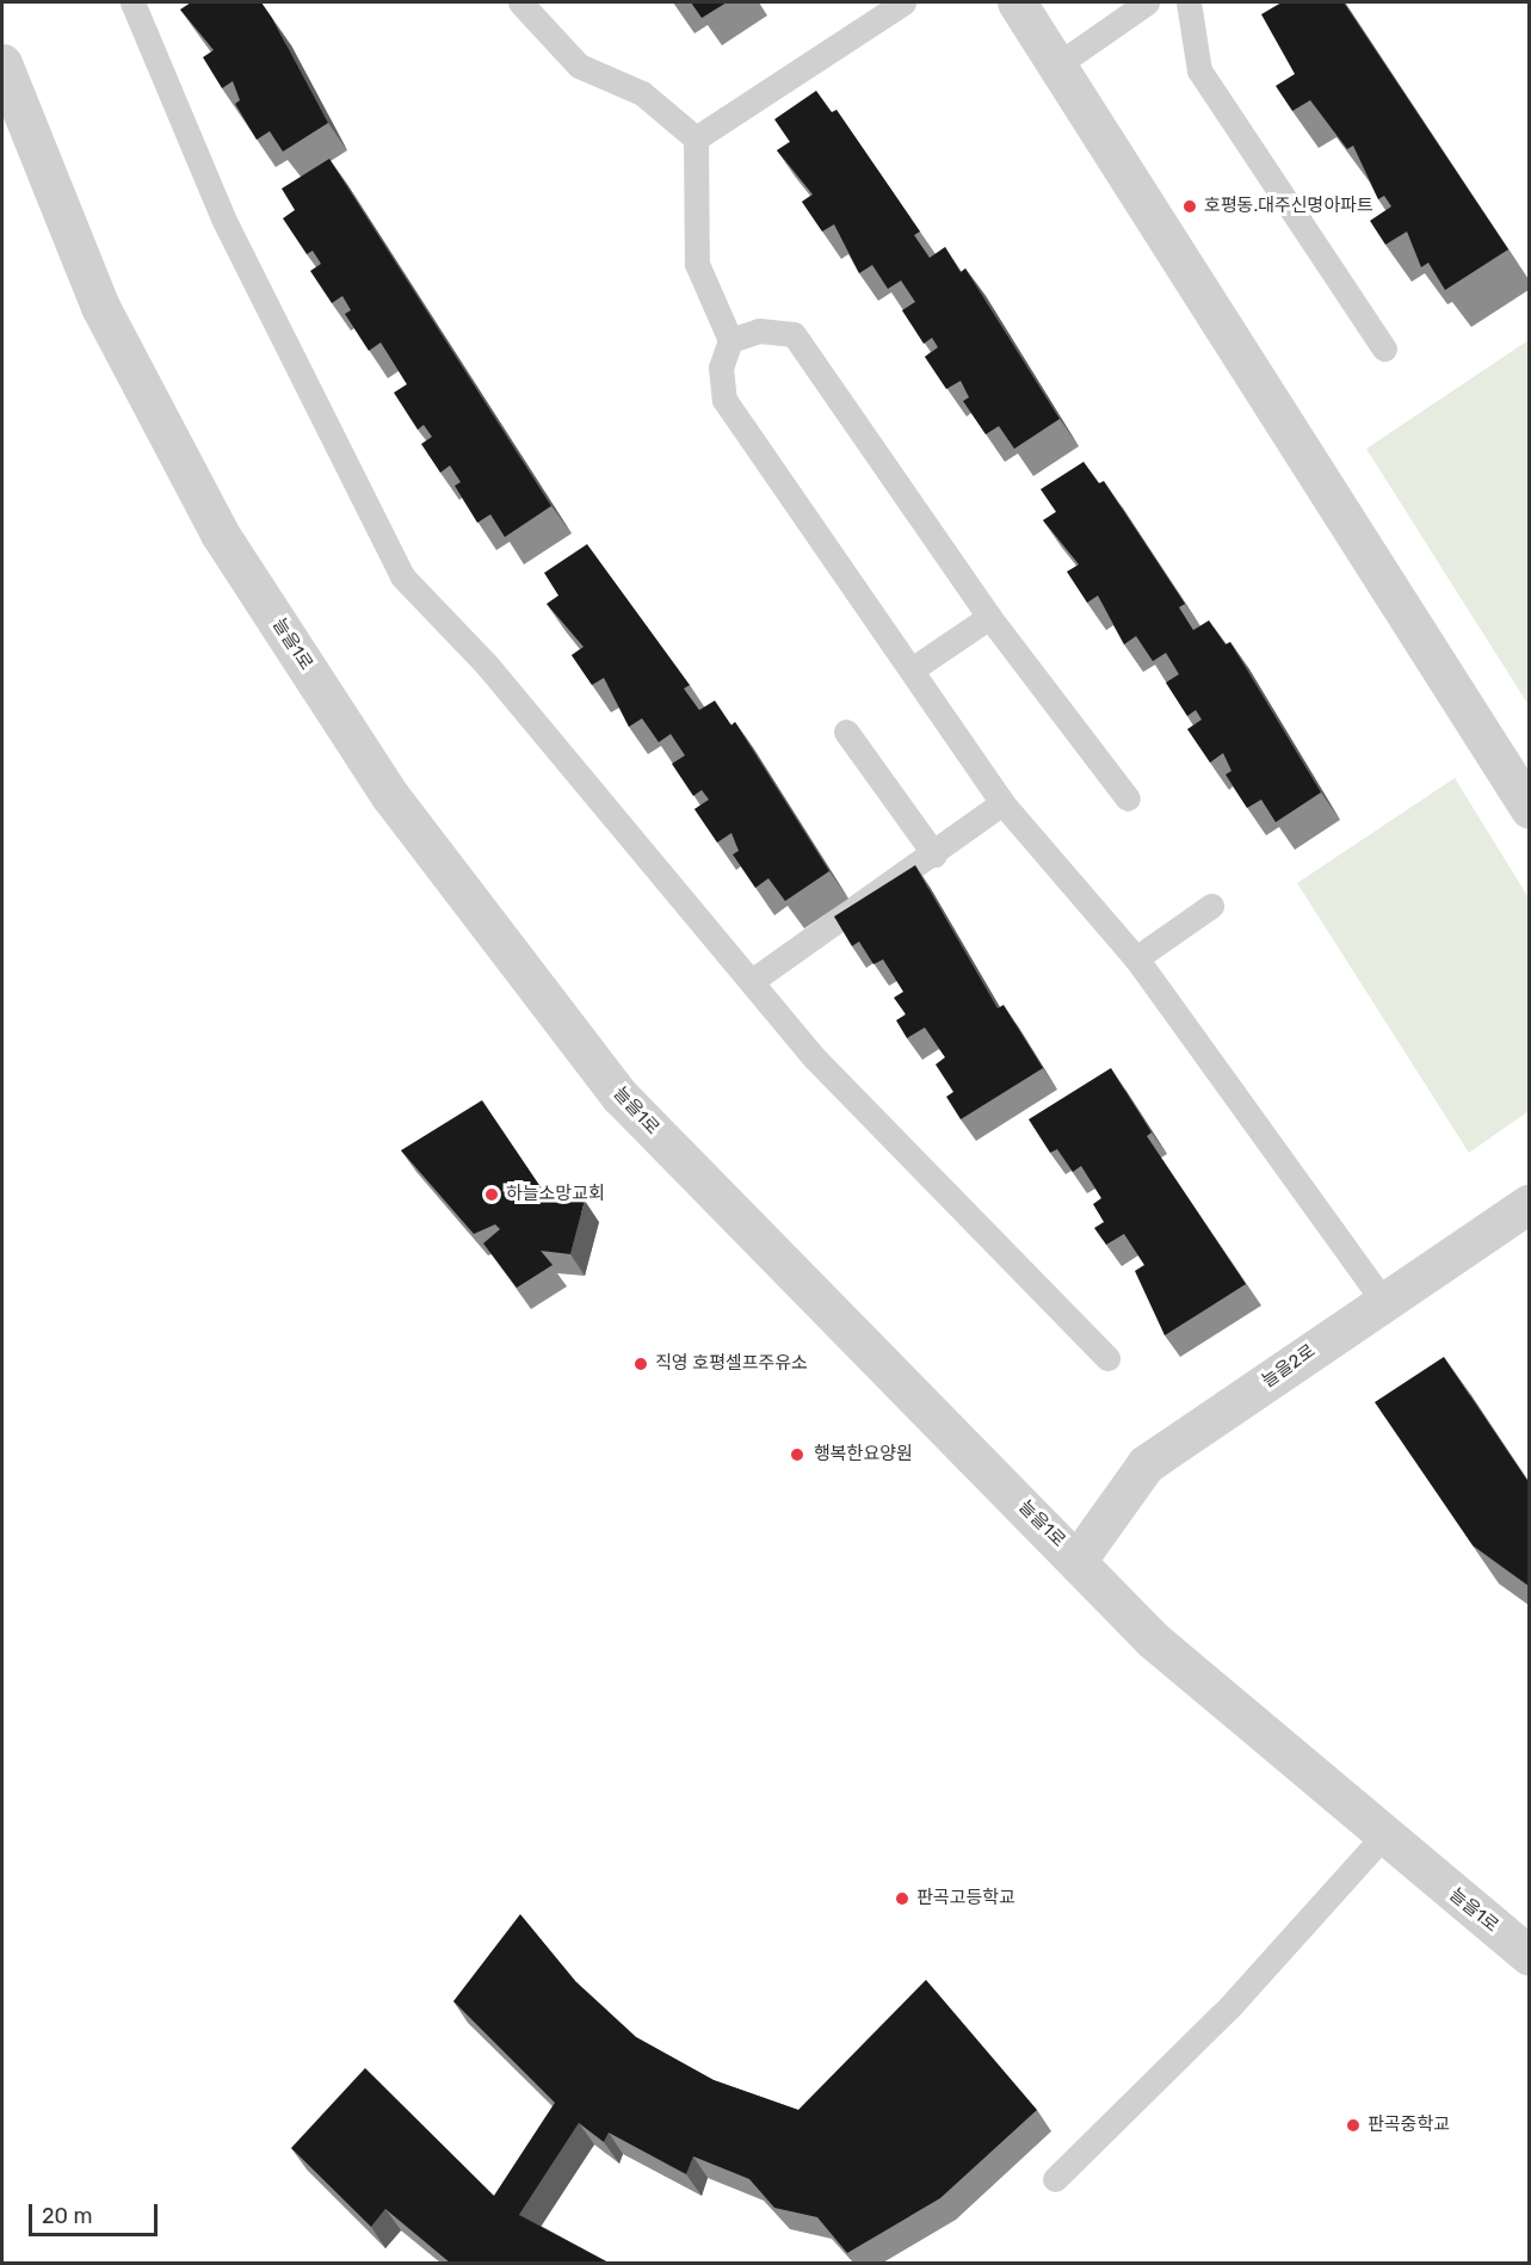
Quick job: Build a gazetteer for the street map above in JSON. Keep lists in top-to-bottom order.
{
  "streets": {
    "street": ["늘을1로", "늘을2로"]
  },
  "crossings": [
    ["늘을1로", "늘을2로"]
  ],
  "places": [
    "호평동.대주신명아파트",
    "하늘소망교회",
    "직영 호평셀프주유소",
    "행복한요양원",
    "판곡고등학교",
    "판곡중학교"
  ],
  "scale_bar": "20 m"
}
